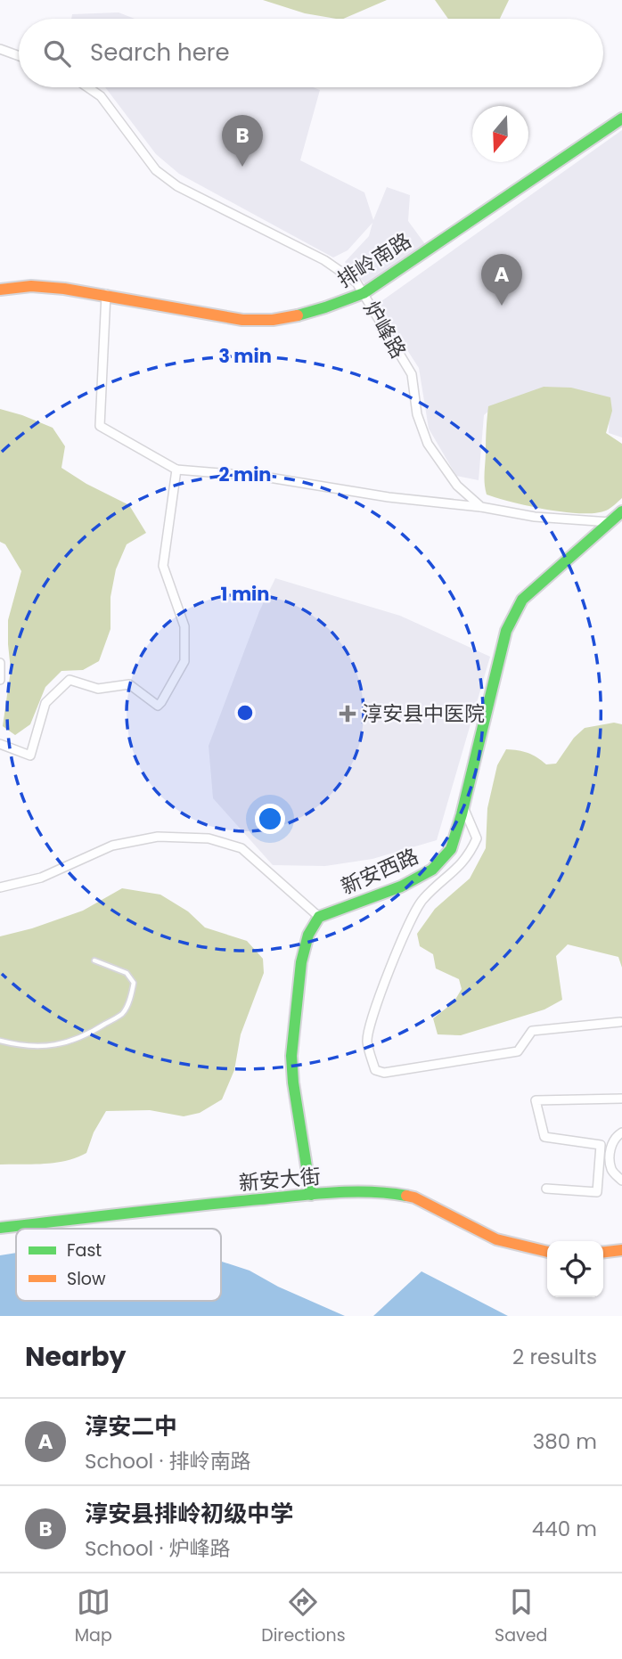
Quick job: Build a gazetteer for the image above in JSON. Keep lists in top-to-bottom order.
{
  "streets": {
    "street": [
      "排岭南路",
      "炉峰路",
      "新安西路",
      "新安大街"
    ]
  },
  "crossings": [
    ["排岭南路", "炉峰路"]
  ],
  "places": {
    "health": ["淳安县中医院"]
  },
  "legend": ["Fast", "Slow"],
  "north": "bottom",
  "page": {
    "search": "Search here",
    "pins": ["B", "A"],
    "heading": ["Nearby", "2 results"],
    "list": [
      {
        "mark": "A",
        "name": "淳安二中",
        "note": "School · 排岭南路",
        "value": "380 m"
      },
      {
        "mark": "B",
        "name": "淳安县排岭初级中学",
        "note": "School · 炉峰路",
        "value": "440 m"
      }
    ],
    "nav": ["Map", "Directions", "Saved"]
  },
  "rings": ["3 min", "2 min", "1 min"]
}
